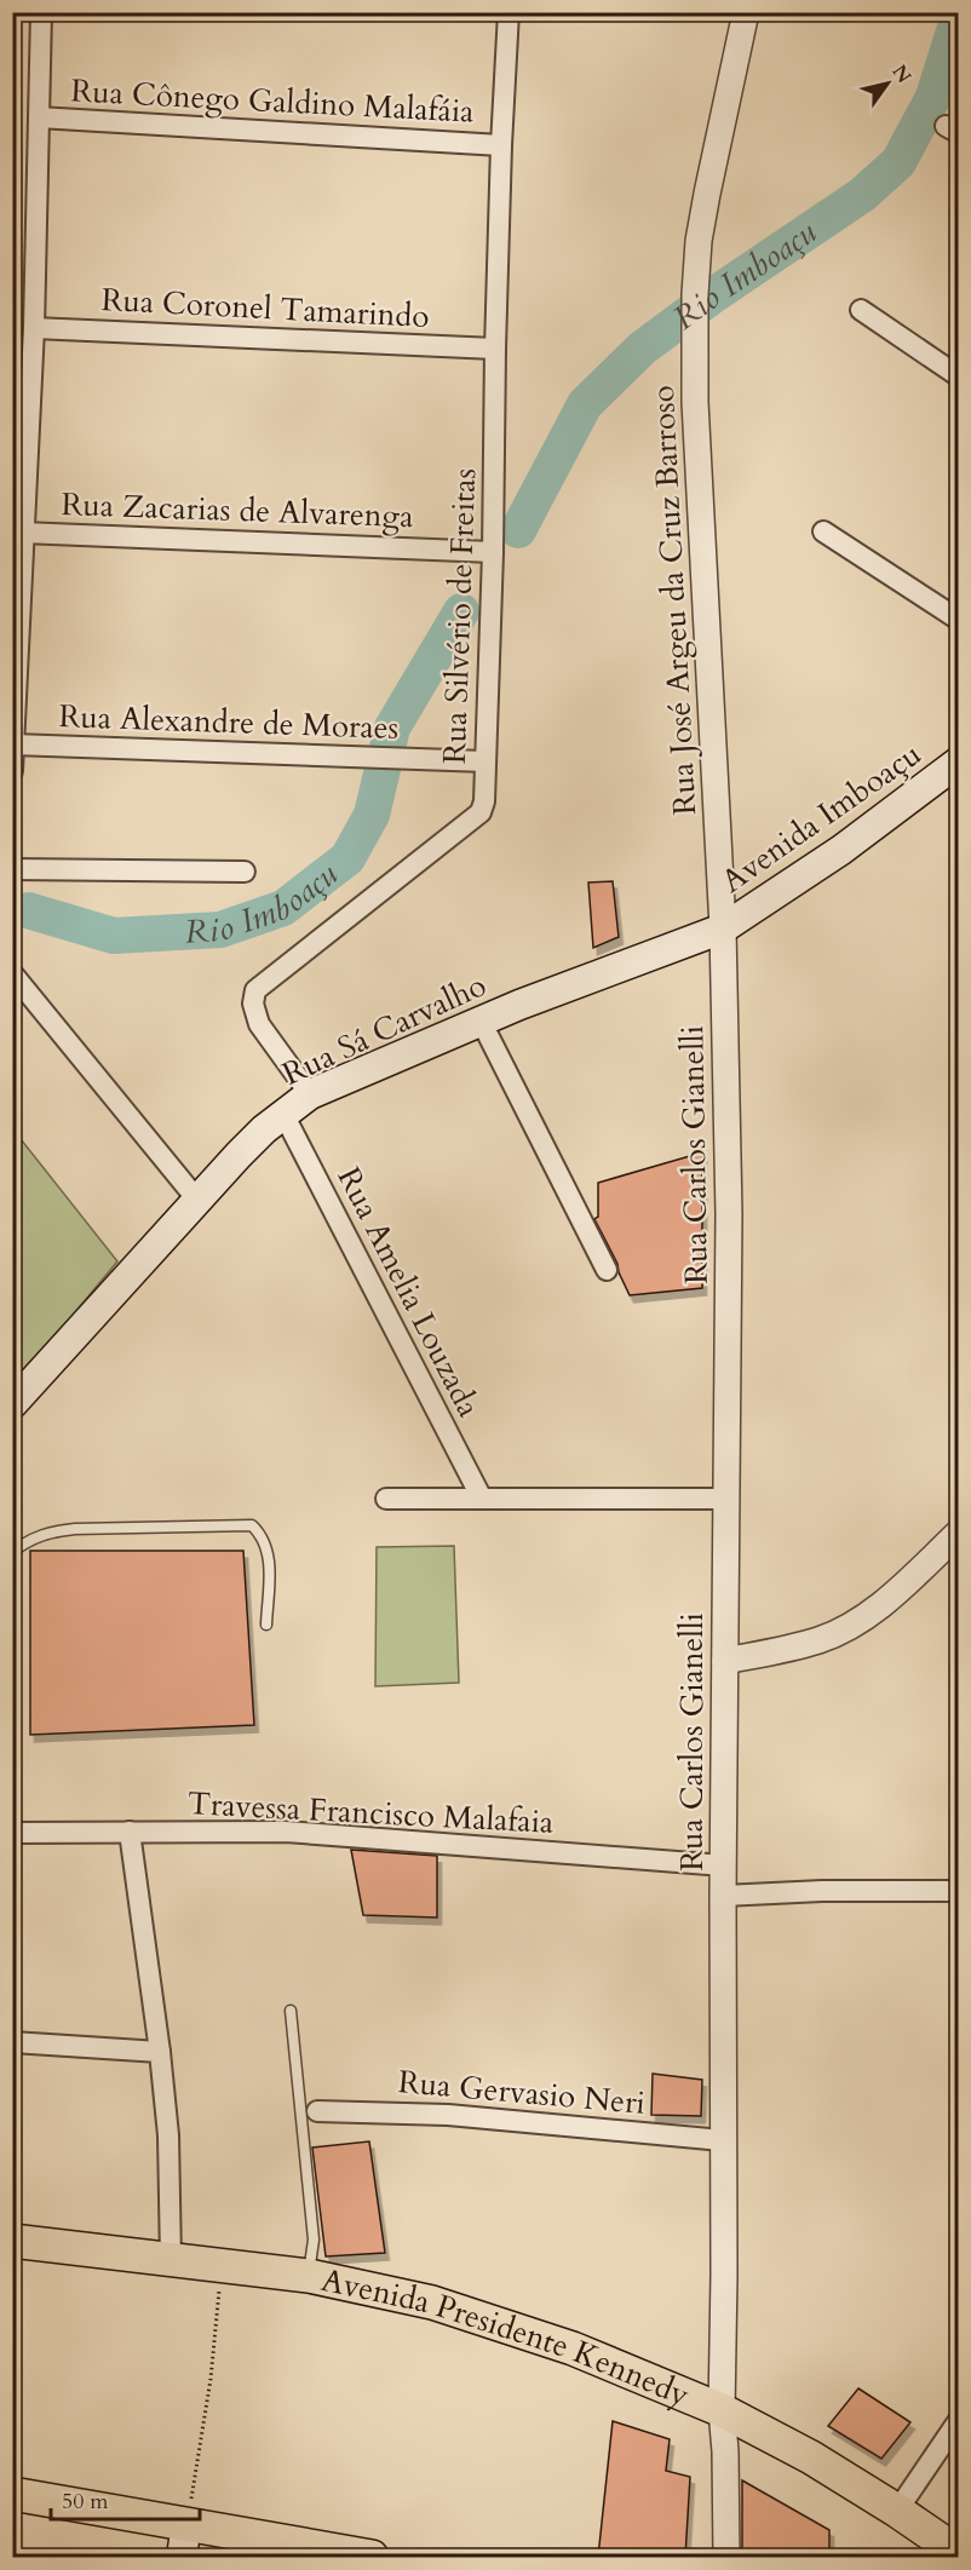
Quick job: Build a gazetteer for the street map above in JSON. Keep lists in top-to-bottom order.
{
  "streets": {
    "main road": ["Avenida Imboaçu", "Rua Sá Carvalho", "Avenida Presidente Kennedy"],
    "street": [
      "Rua Cônego Galdino Malafáia",
      "Rua Coronel Tamarindo",
      "Rua Zacarias de Alvarenga",
      "Rua José Argeu da Cruz Barroso",
      "Rua Silvério de Freitas",
      "Rua Alexandre de Moraes",
      "Rua Carlos Gianelli",
      "Rua Amelia Louzada",
      "Travessa Francisco Malafaia",
      "Rua Gervasio Neri"
    ]
  },
  "crossings": [
    ["Rua Cônego Galdino Malafáia", "Rua Silvério de Freitas"],
    ["Rua Coronel Tamarindo", "Rua Silvério de Freitas"],
    ["Rua Zacarias de Alvarenga", "Rua Silvério de Freitas"],
    ["Rua José Argeu da Cruz Barroso", "Avenida Imboaçu"],
    ["Rua José Argeu da Cruz Barroso", "Rua Sá Carvalho"],
    ["Rua José Argeu da Cruz Barroso", "Rua Carlos Gianelli"],
    ["Rua Silvério de Freitas", "Rua Alexandre de Moraes"],
    ["Rua Silvério de Freitas", "Rua Sá Carvalho"],
    ["Avenida Imboaçu", "Rua Sá Carvalho"],
    ["Avenida Imboaçu", "Rua Carlos Gianelli"],
    ["Rua Sá Carvalho", "Rua Carlos Gianelli"],
    ["Rua Sá Carvalho", "Rua Amelia Louzada"],
    ["Rua Carlos Gianelli", "Travessa Francisco Malafaia"],
    ["Rua Carlos Gianelli", "Rua Gervasio Neri"],
    ["Rua Carlos Gianelli", "Avenida Presidente Kennedy"]
  ],
  "water": ["Rio Imboaçu"],
  "scale_bar": "50 m",
  "north": "top right"
}
